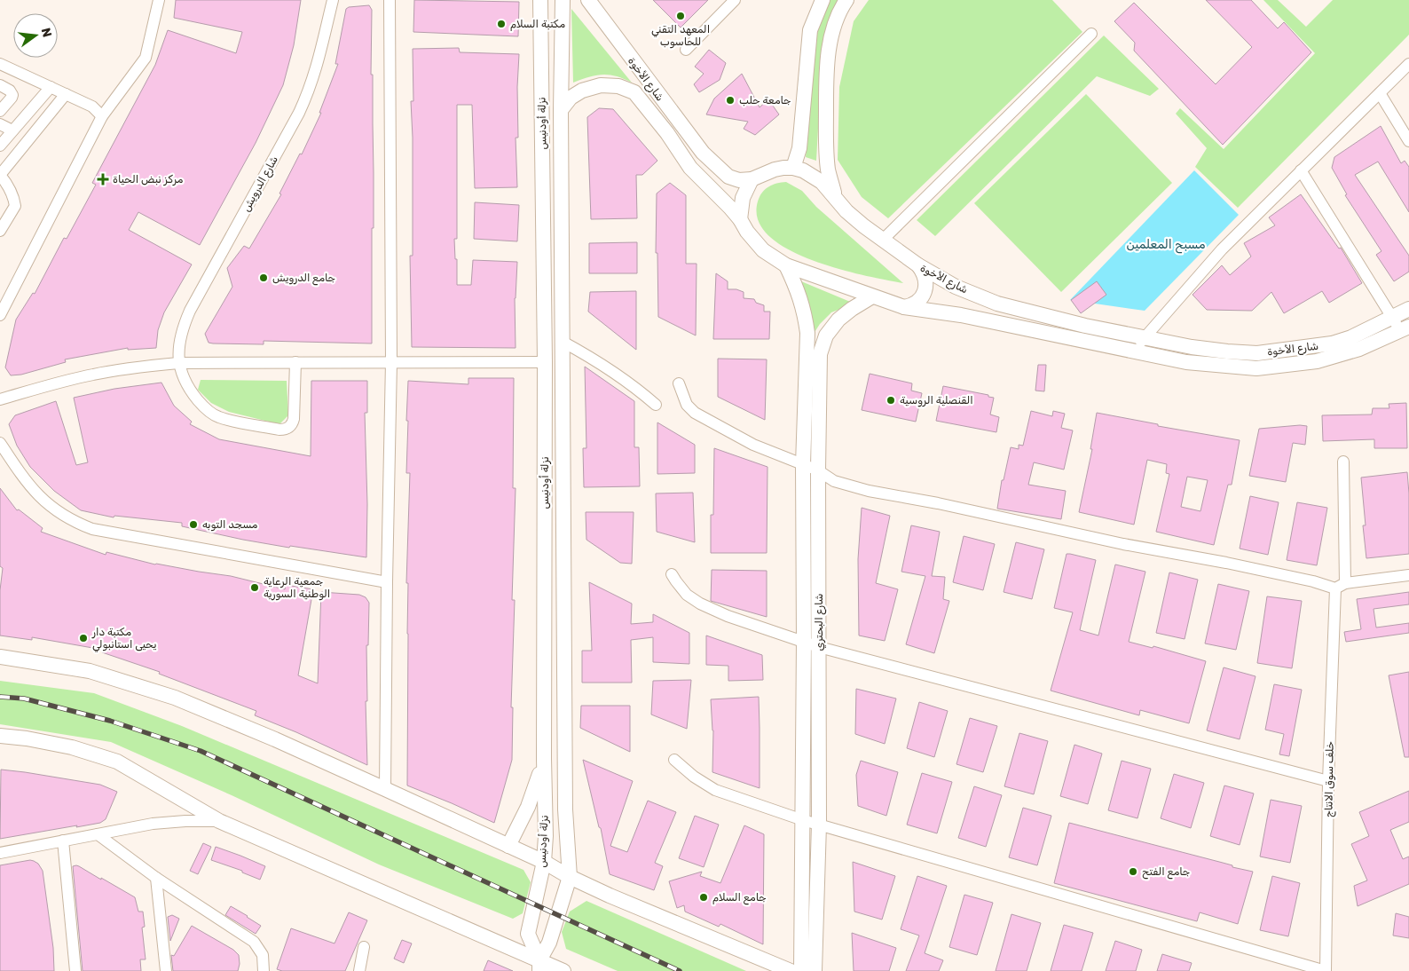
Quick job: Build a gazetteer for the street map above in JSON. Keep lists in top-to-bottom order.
{
  "streets": {
    "main road": ["شارع الأخوة", "نزلة أودنيس", "شارع البحتري"],
    "street": ["شارع الدرويش", "خلف سوق الانتاج"]
  },
  "crossings": [
    ["شارع الأخوة", "شارع البحتري"]
  ],
  "water": ["مسبح المعلمين"],
  "places": {
    "other": [
      "المعهد التقني للحاسوب",
      "مكتبة السلام",
      "جامعة حلب",
      "جامع الدرويش",
      "القنصلية الروسية",
      "مسجد التوبه",
      "جمعية الرعاية الوطنية السورية",
      "مكتبة دار يحيى استانبولي",
      "جامع الفتح",
      "جامع السلام"
    ],
    "health": ["مركز نبض الحياة"]
  },
  "north": "right"
}
